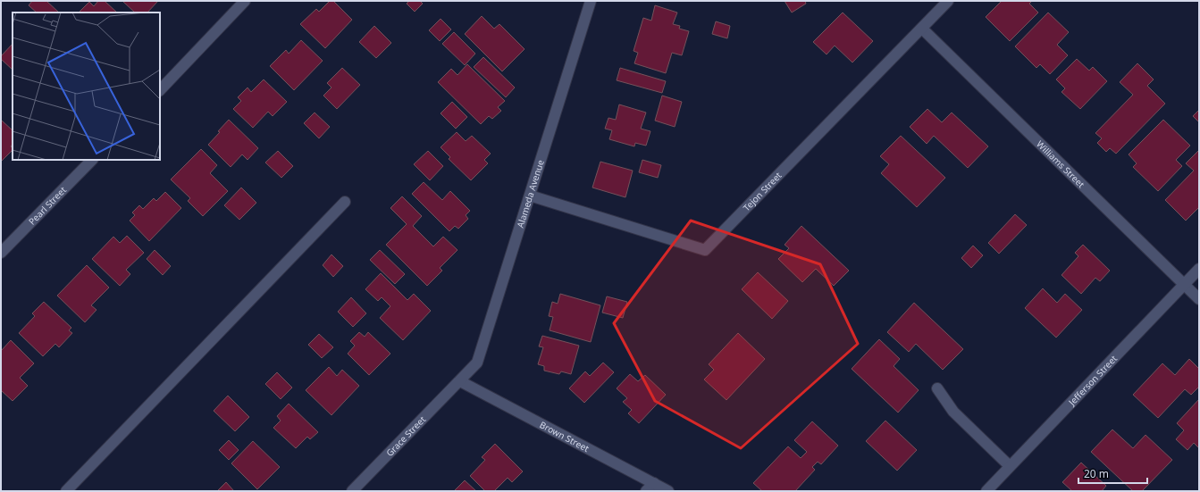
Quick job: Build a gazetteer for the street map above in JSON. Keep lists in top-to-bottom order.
{
  "streets": {
    "street": [
      "Williams Street",
      "Tejon Street",
      "Alameda Avenue",
      "Pearl Street",
      "Jefferson Street",
      "Grace Street",
      "Brown Street"
    ]
  },
  "crossings": [
    ["Williams Street", "Tejon Street"],
    ["Williams Street", "Jefferson Street"],
    ["Tejon Street", "Alameda Avenue"],
    ["Alameda Avenue", "Grace Street"],
    ["Alameda Avenue", "Brown Street"],
    ["Grace Street", "Brown Street"]
  ],
  "scale_bar": "20 m"
}
